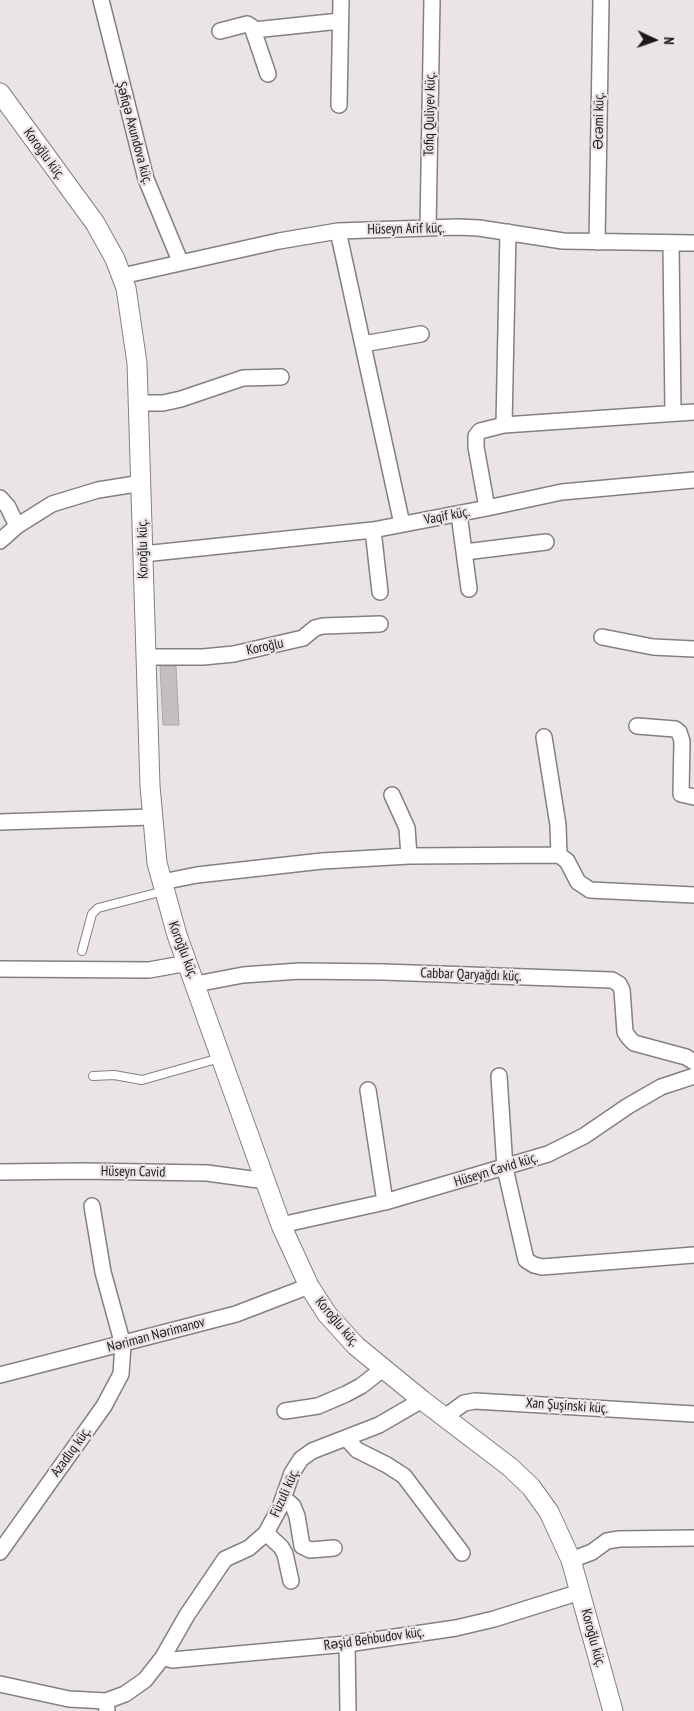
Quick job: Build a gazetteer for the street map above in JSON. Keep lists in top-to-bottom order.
{
  "streets": {
    "street": [
      "Tofiq Quliyev küç.",
      "Əcəmi küç.",
      "Şəfiqə Axundova küç.",
      "Koroğlu küç.",
      "Hüseyn Arif küç.",
      "Vaqif küç.",
      "Koroğlu",
      "Cabbar Qaryağdı küç.",
      "Hüseyn Cavid küç.",
      "Hüseyn Cavid",
      "Nəriman Nərimanov",
      "Xan Şuşinski küç.",
      "Azadlıq küç.",
      "Füzuli küç.",
      "Rəşid Behbudov küç."
    ]
  },
  "crossings": [
    ["Tofiq Quliyev küç.", "Hüseyn Arif küç."],
    ["Əcəmi küç.", "Hüseyn Arif küç."],
    ["Şəfiqə Axundova küç.", "Hüseyn Arif küç."],
    ["Koroğlu küç.", "Hüseyn Arif küç."],
    ["Koroğlu küç.", "Vaqif küç."],
    ["Koroğlu küç.", "Koroğlu"],
    ["Koroğlu küç.", "Cabbar Qaryağdı küç."],
    ["Koroğlu küç.", "Hüseyn Cavid küç."],
    ["Koroğlu küç.", "Hüseyn Cavid"],
    ["Koroğlu küç.", "Nəriman Nərimanov"],
    ["Koroğlu küç.", "Xan Şuşinski küç."],
    ["Koroğlu küç.", "Füzuli küç."],
    ["Koroğlu küç.", "Rəşid Behbudov küç."],
    ["Nəriman Nərimanov", "Azadlıq küç."],
    ["Füzuli küç.", "Rəşid Behbudov küç."]
  ],
  "north": "right"
}
